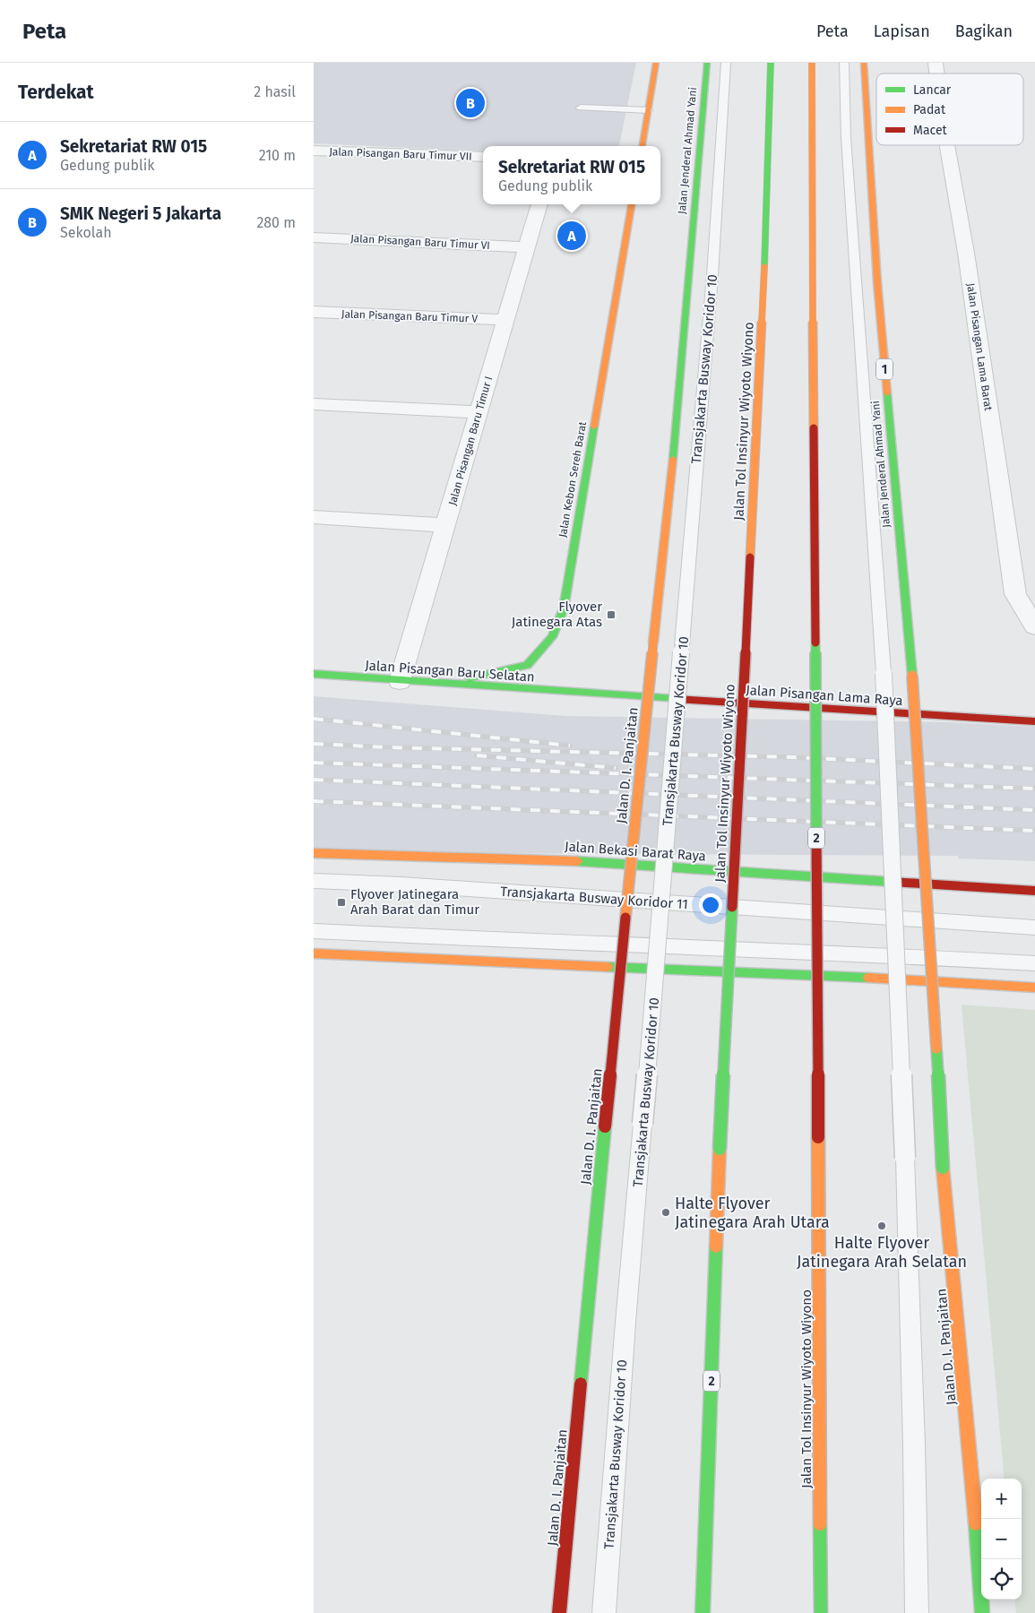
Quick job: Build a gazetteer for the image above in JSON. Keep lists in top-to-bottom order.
{
  "streets": {
    "main road": [
      "Jalan Jenderal Ahmad Yani",
      "1",
      "Jalan Tol Insinyur Wiyoto Wiyono",
      "Jalan Kebon Sereh Barat",
      "Jalan Pisangan Baru Selatan",
      "Jalan Pisangan Lama Raya",
      "Jalan D. I. Panjaitan",
      "2",
      "Jalan Bekasi Barat Raya"
    ],
    "street": [
      "Jalan Pisangan Baru Timur VII",
      "Jalan Pisangan Baru Timur VI",
      "Jalan Pisangan Baru Timur V",
      "Jalan Pisangan Lama Barat",
      "Jalan Pisangan Baru Timur I"
    ],
    "lane": ["Transjakarta Busway Koridor 10", "Transjakarta Busway Koridor 11"]
  },
  "crossings": [
    ["Jalan Jenderal Ahmad Yani", "Jalan D. I. Panjaitan"],
    ["Jalan Pisangan Baru Timur VI", "Jalan Pisangan Baru Timur I"],
    ["Jalan Pisangan Baru Timur V", "Jalan Pisangan Baru Timur I"],
    ["Jalan Pisangan Baru Timur I", "Jalan Pisangan Baru Selatan"],
    ["Jalan Kebon Sereh Barat", "Jalan Pisangan Baru Selatan"],
    ["Jalan Pisangan Baru Selatan", "Jalan Pisangan Lama Raya"]
  ],
  "places": {
    "transit": ["Flyover Jatinegara Atas", "Flyover Jatinegara Arah Barat dan Timur"],
    "other": ["Halte Flyover Jatinegara Arah Utara", "Halte Flyover Jatinegara Arah Selatan"]
  },
  "legend": ["Lancar", "Padat", "Macet"],
  "page": {
    "header": "Peta",
    "nav": ["Peta", "Lapisan", "Bagikan"],
    "heading": ["Terdekat", "2 hasil"],
    "pins": ["B", "A"],
    "list": [
      {
        "mark": "A",
        "name": "Sekretariat RW 015",
        "note": "Gedung publik",
        "value": "210 m"
      },
      {
        "mark": "B",
        "name": "SMK Negeri 5 Jakarta",
        "note": "Sekolah",
        "value": "280 m"
      }
    ],
    "popup": ["Sekretariat RW 015", "Gedung publik"],
    "map_buttons": ["+", "−"]
  }
}
